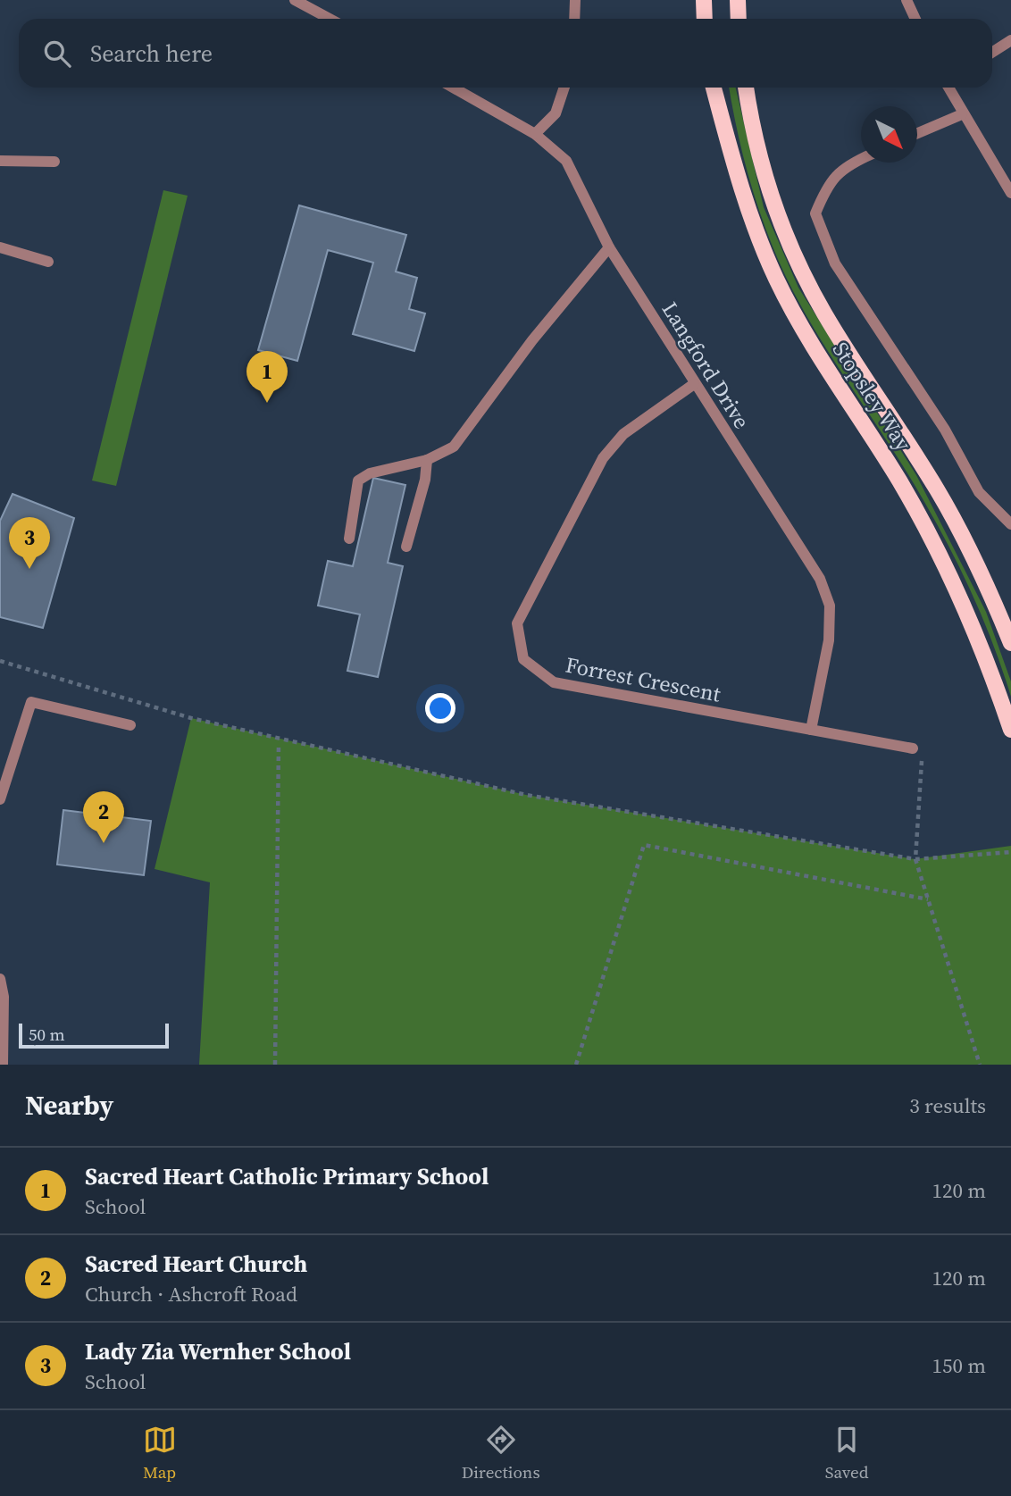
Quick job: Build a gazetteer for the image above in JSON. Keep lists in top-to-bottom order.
{
  "streets": {
    "main road": ["Stopsley Way"],
    "street": ["Langford Drive", "Forrest Crescent"]
  },
  "crossings": [
    ["Langford Drive", "Forrest Crescent"]
  ],
  "scale_bar": "50 m",
  "north": "bottom right",
  "page": {
    "search": "Search here",
    "pins": ["1", "3", "2"],
    "scale": "50 m",
    "heading": ["Nearby", "3 results"],
    "list": [
      {
        "mark": "1",
        "name": "Sacred Heart Catholic Primary School",
        "note": "School",
        "value": "120 m"
      },
      {
        "mark": "2",
        "name": "Sacred Heart Church",
        "note": "Church · Ashcroft Road",
        "value": "120 m"
      },
      {
        "mark": "3",
        "name": "Lady Zia Wernher School",
        "note": "School",
        "value": "150 m"
      }
    ],
    "nav": ["Map", "Directions", "Saved"]
  }
}
